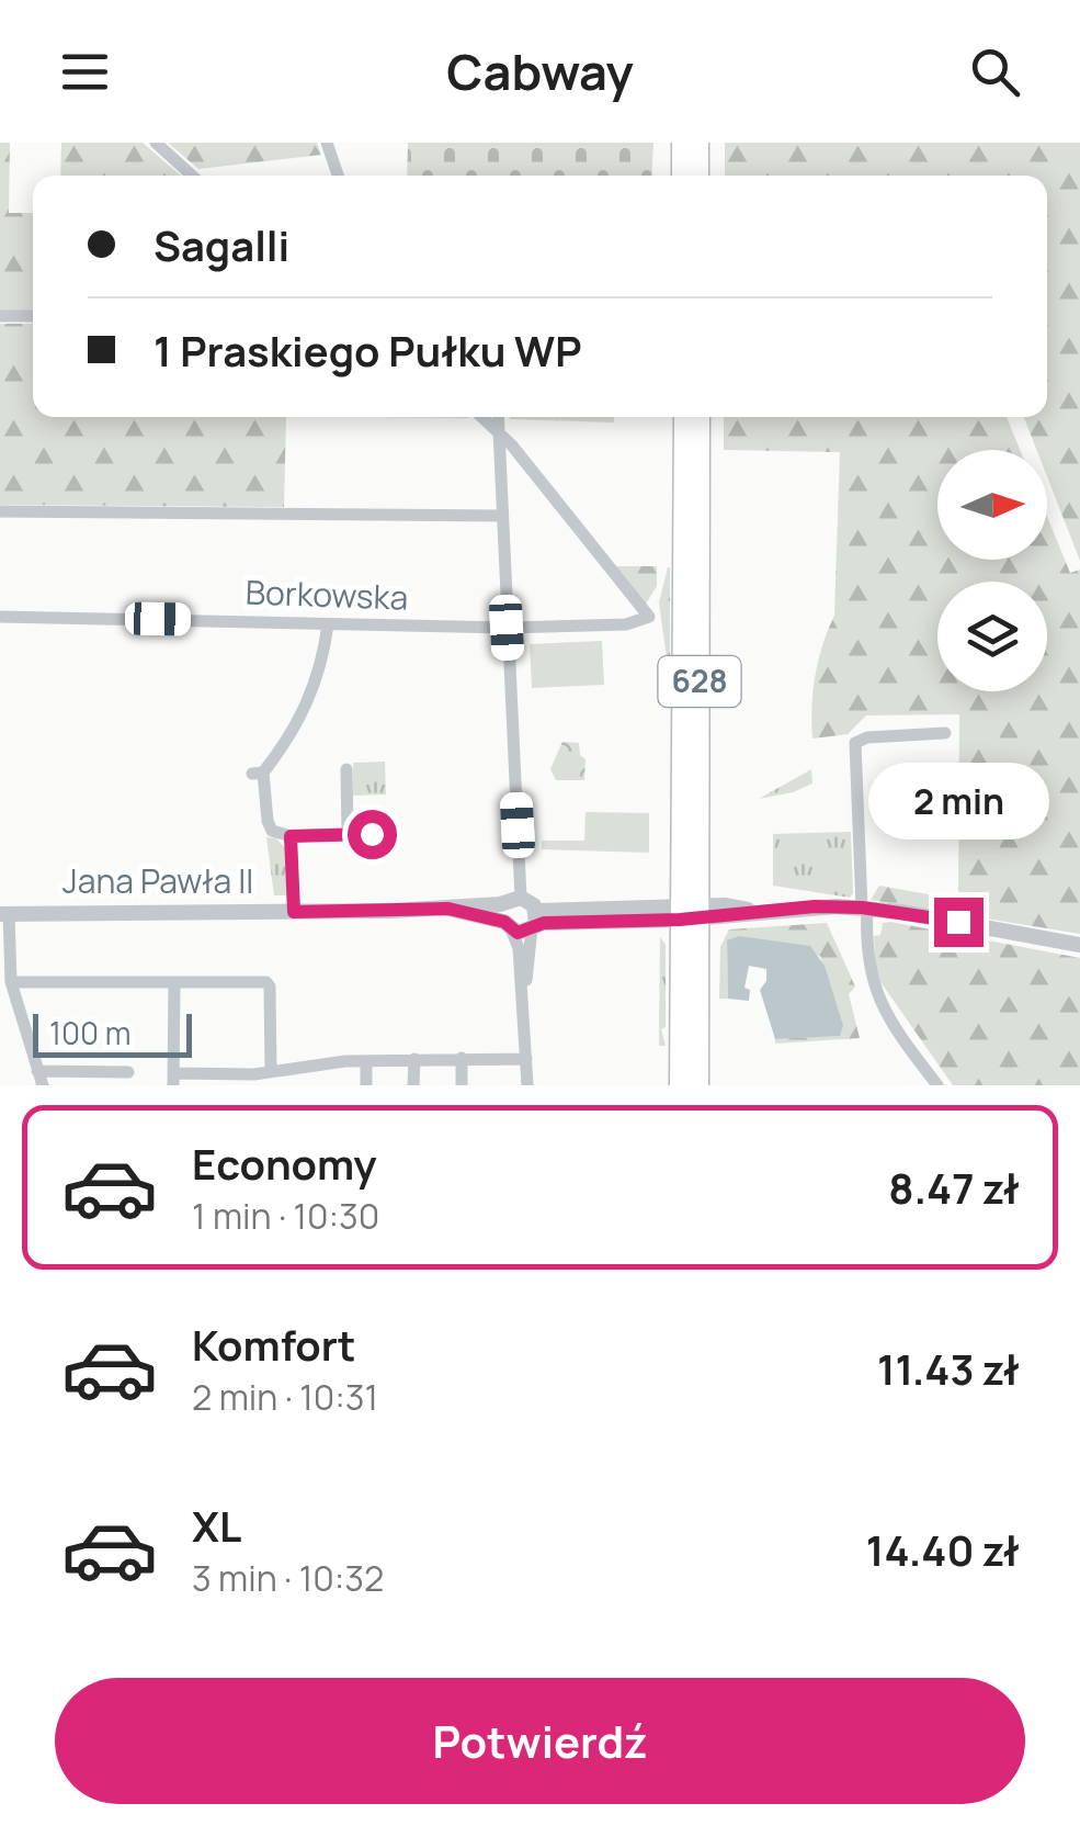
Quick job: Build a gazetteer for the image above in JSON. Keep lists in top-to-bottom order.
{
  "streets": {
    "main road": ["628"],
    "street": ["Borkowska", "Jana Pawła II"]
  },
  "scale_bar": "100 m",
  "north": "right",
  "page": {
    "header": "Cabway",
    "banner": ["Sagalli", "1 Praskiego Pułku WP"],
    "bubble": "2 min",
    "scale": "100 m",
    "list": [
      {
        "name": "Economy",
        "note": "1 min · 10:30",
        "value": "8.47 zł"
      },
      {
        "name": "Komfort",
        "note": "2 min · 10:31",
        "value": "11.43 zł"
      },
      {
        "name": "XL",
        "note": "3 min · 10:32",
        "value": "14.40 zł"
      }
    ],
    "buttons": "Potwierdź"
  }
}
